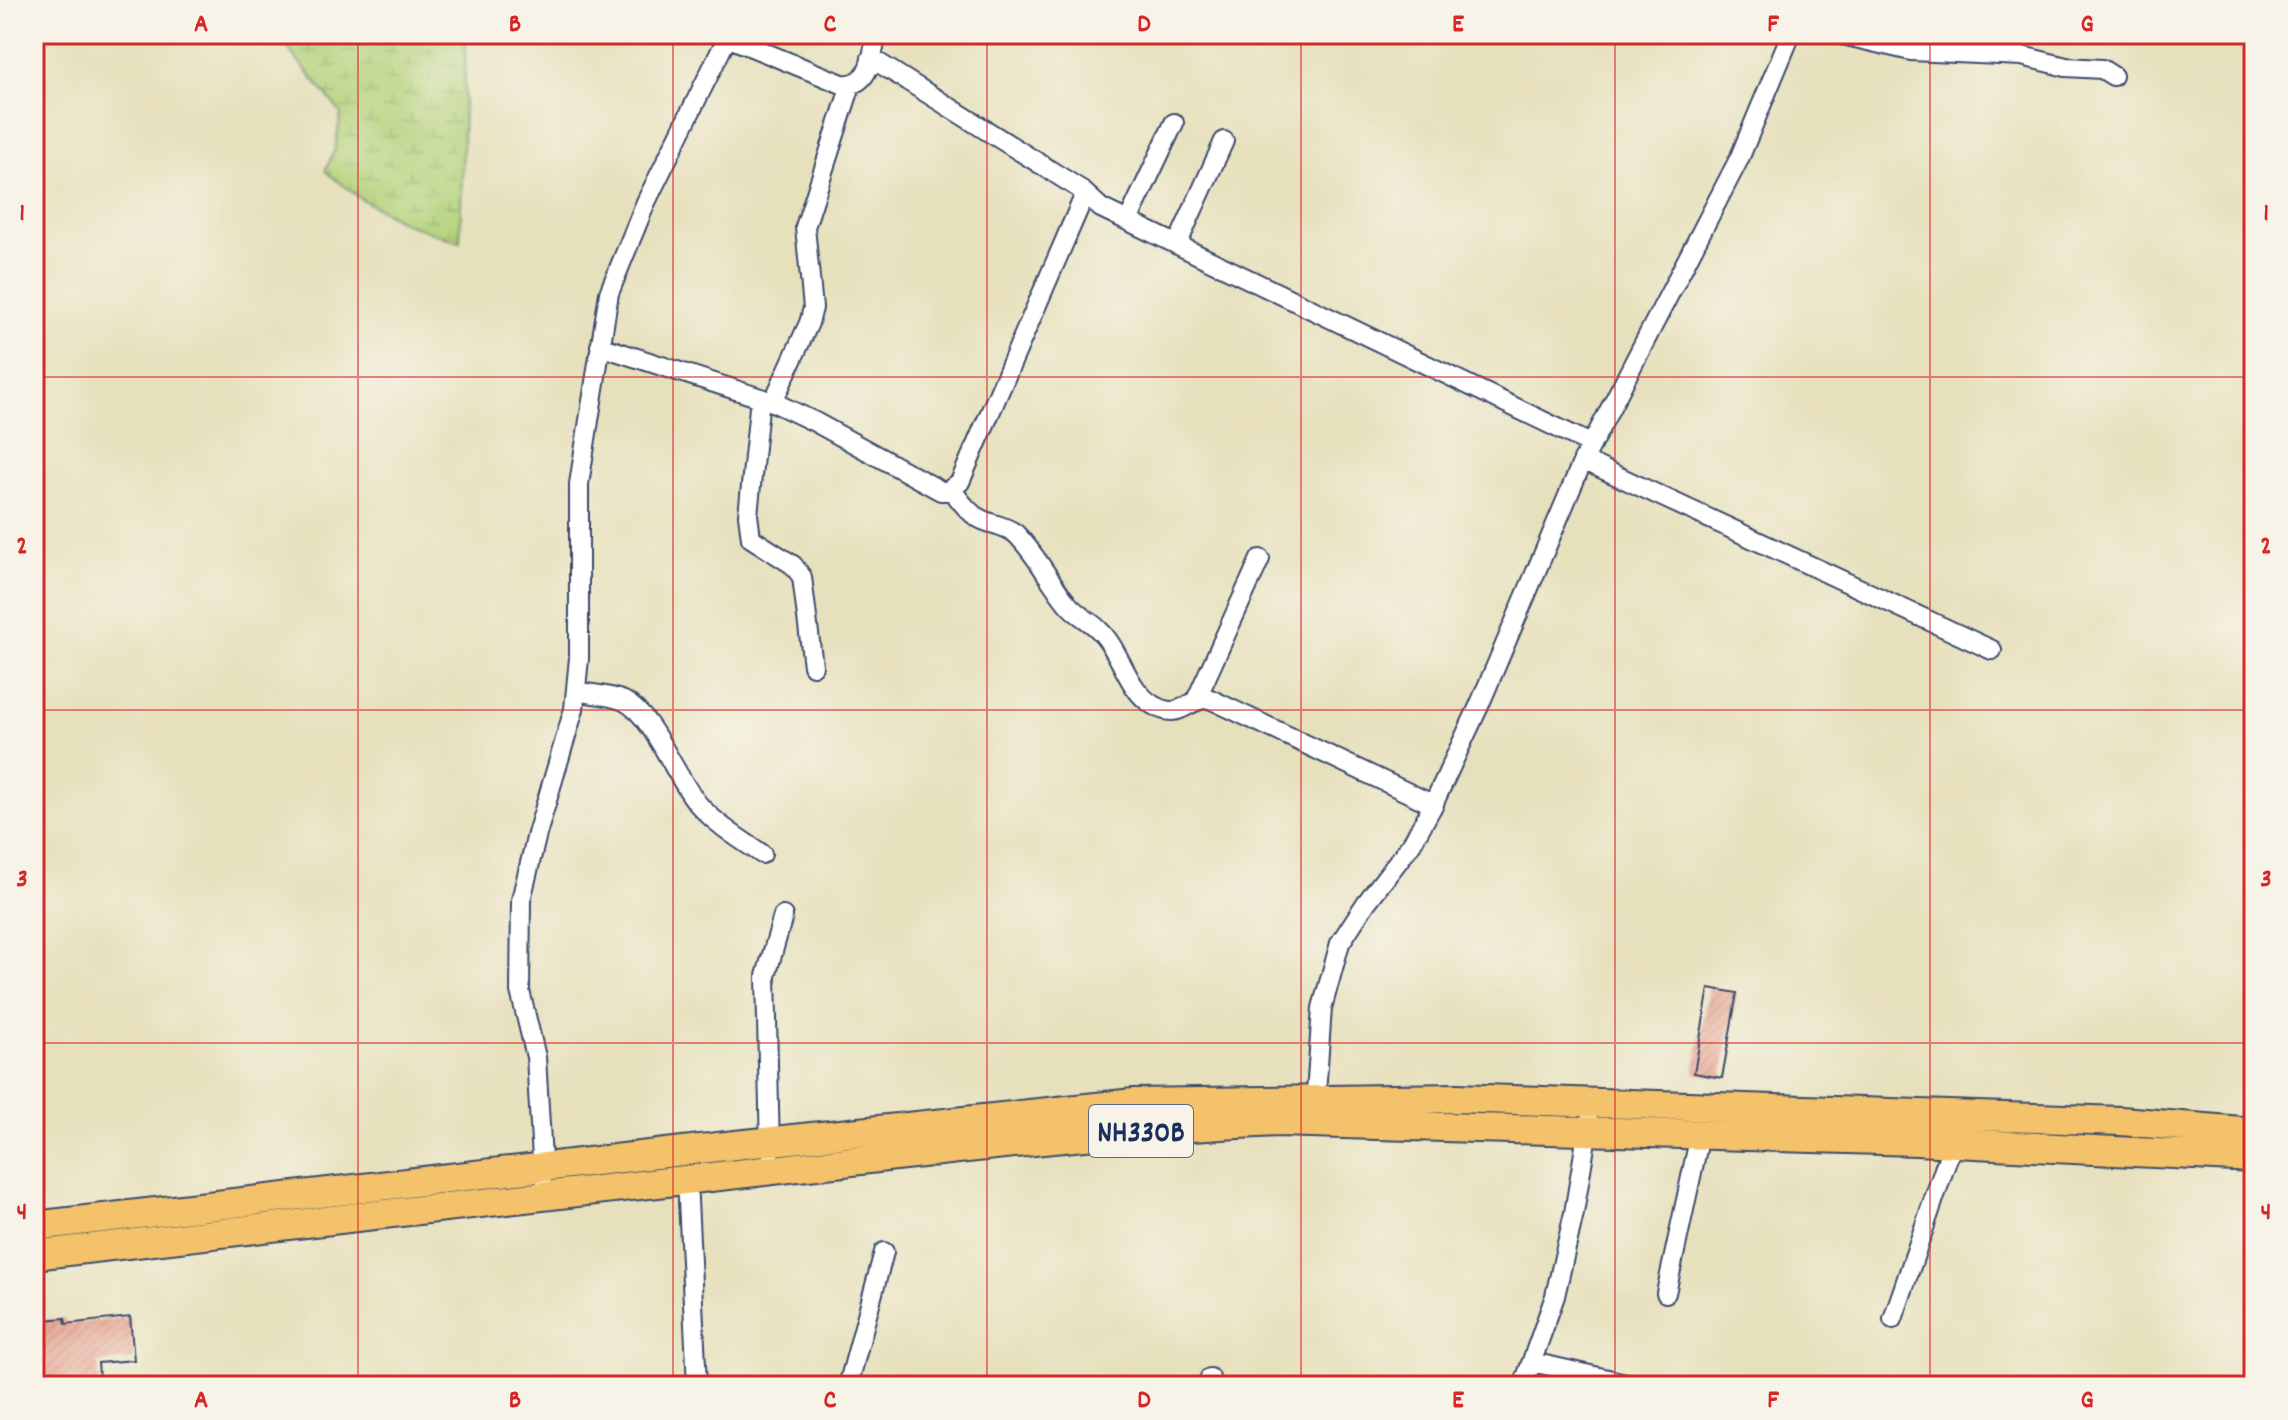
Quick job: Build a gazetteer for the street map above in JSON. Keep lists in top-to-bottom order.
{
  "streets": {
    "highway": ["NH330B"]
  },
  "grid": {
    "columns": [
      "A",
      "B",
      "C",
      "D",
      "E",
      "F",
      "G"
    ],
    "rows": [
      "1",
      "2",
      "3",
      "4"
    ]
  }
}
